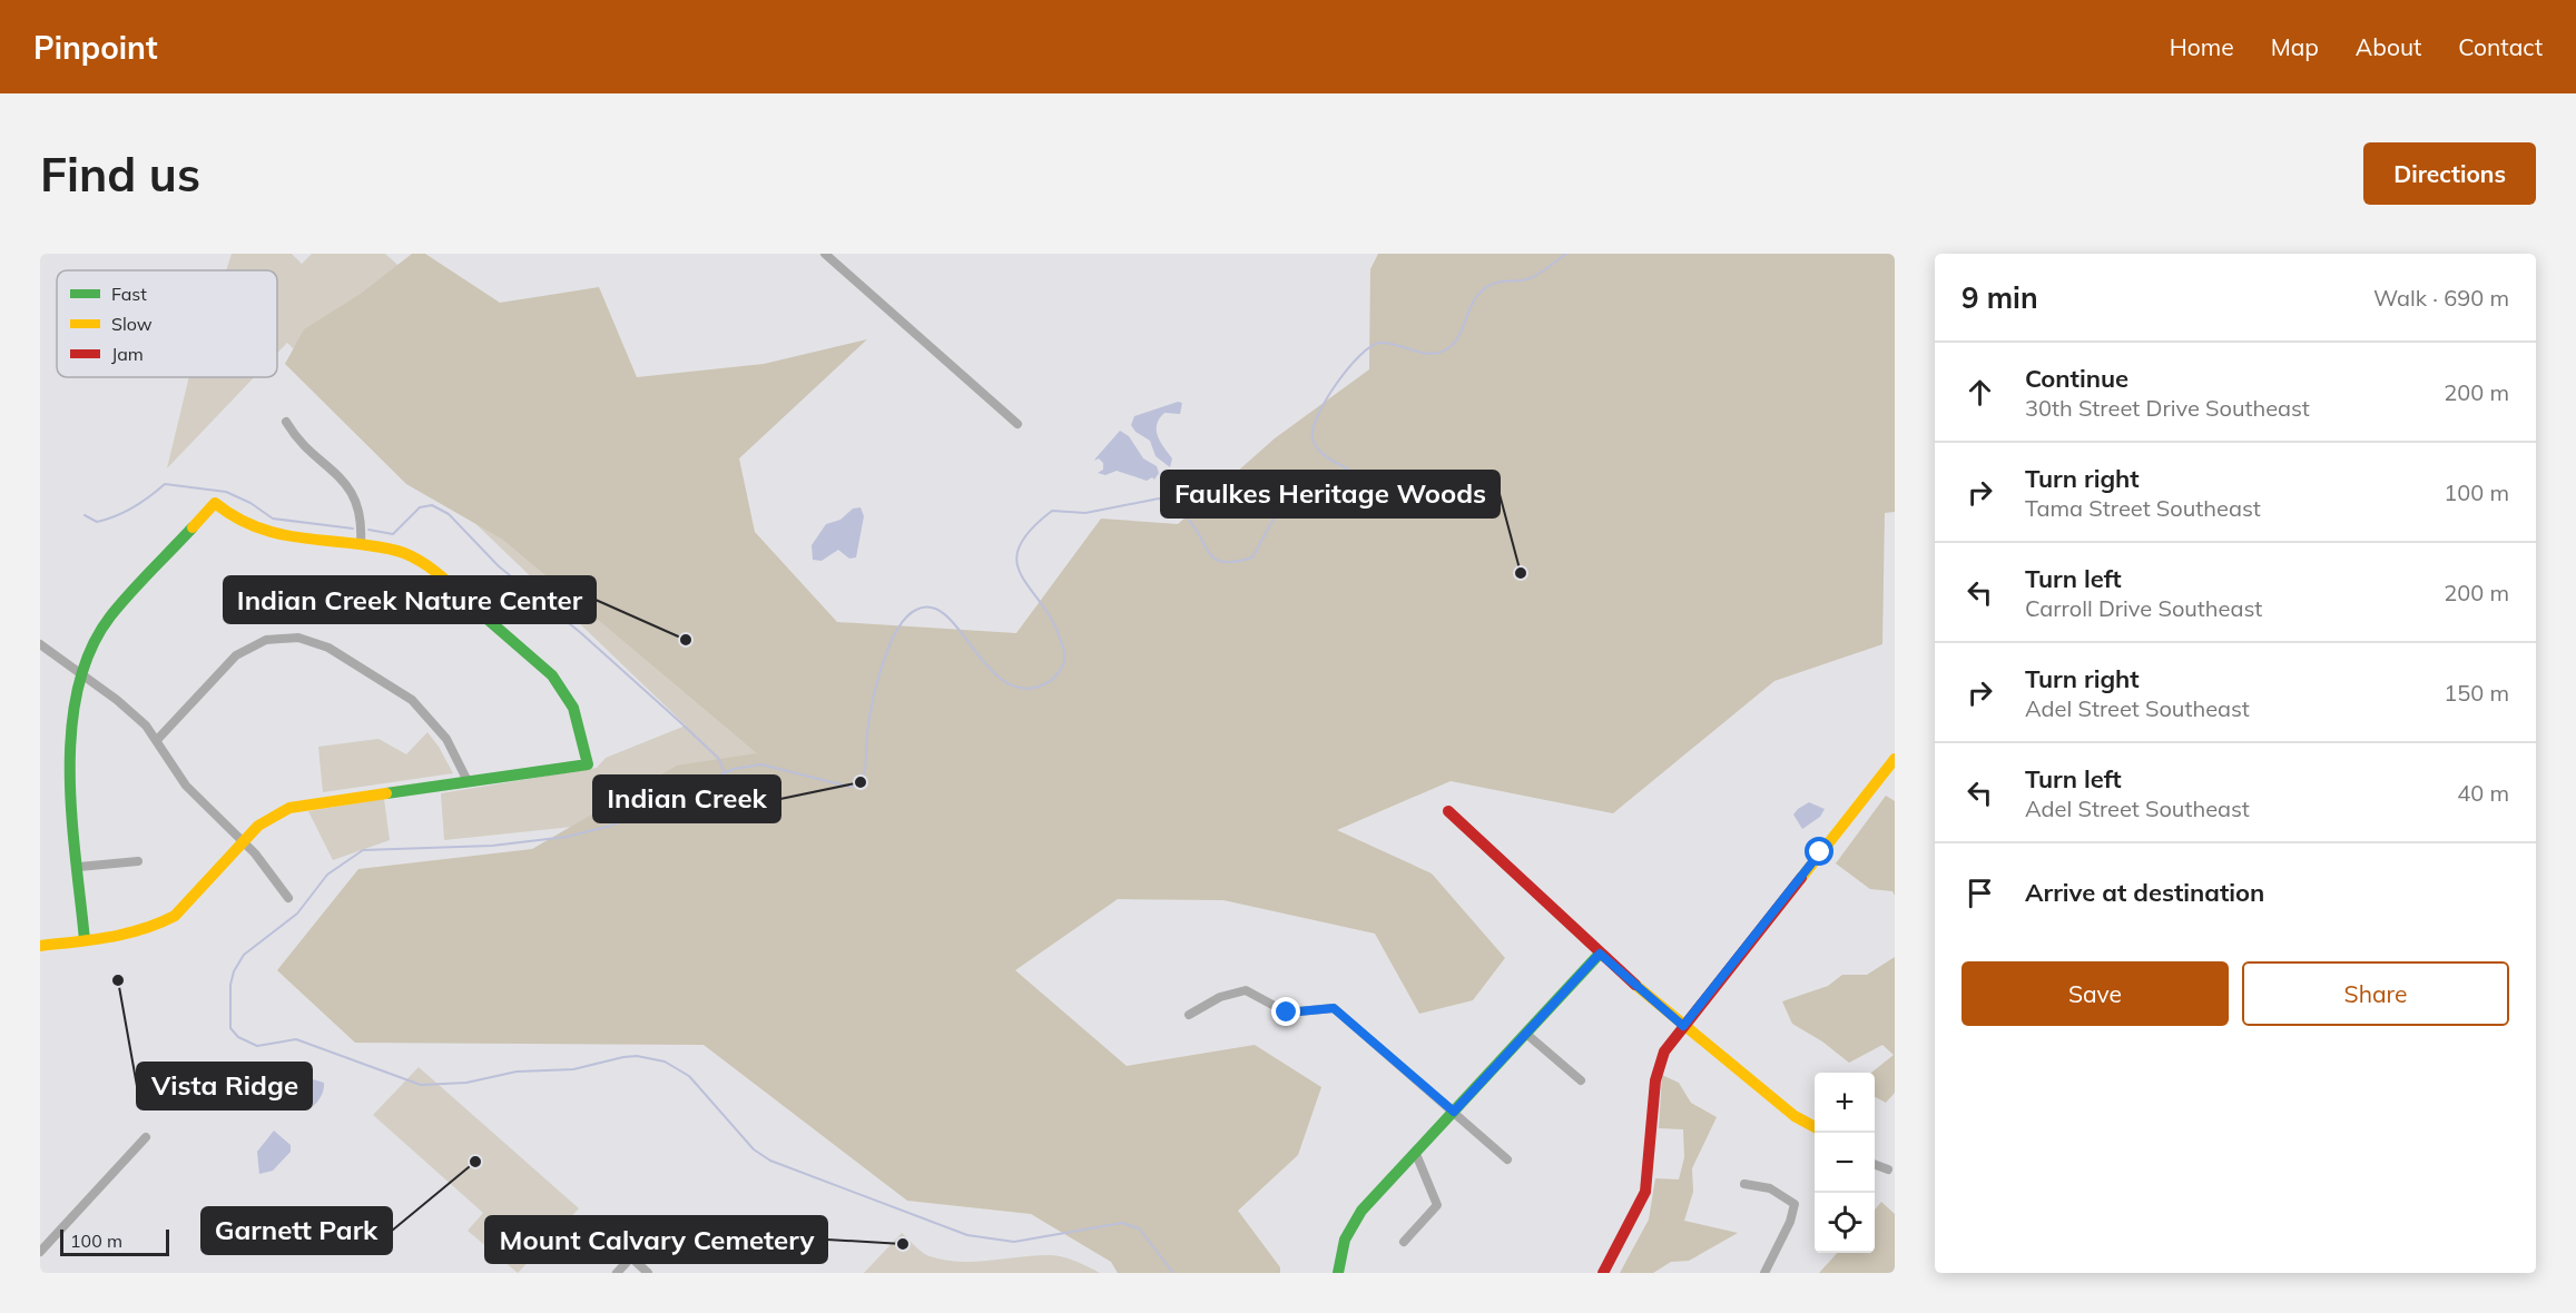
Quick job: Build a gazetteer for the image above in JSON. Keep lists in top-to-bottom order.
{
  "places": [
    "Faulkes Heritage Woods",
    "Indian Creek Nature Center",
    "Indian Creek",
    "Vista Ridge",
    "Garnett Park",
    "Mount Calvary Cemetery"
  ],
  "legend": ["Fast", "Slow", "Jam"],
  "scale_bar": "100 m",
  "page": {
    "header": "Pinpoint",
    "nav": [
      "Home",
      "Map",
      "About",
      "Contact"
    ],
    "buttons": [
      "Directions",
      ["Save", "Share"]
    ],
    "title": "Find us",
    "heading": ["9 min", "Walk · 690 m"],
    "list": [
      ["Continue", "30th Street Drive Southeast", "200 m"],
      ["Turn right", "Tama Street Southeast", "100 m"],
      ["Turn left", "Carroll Drive Southeast", "200 m"],
      ["Turn right", "Adel Street Southeast", "150 m"],
      ["Turn left", "Adel Street Southeast", "40 m"],
      "Arrive at destination"
    ],
    "map_buttons": ["+", "−"],
    "scale": "100 m"
  }
}
